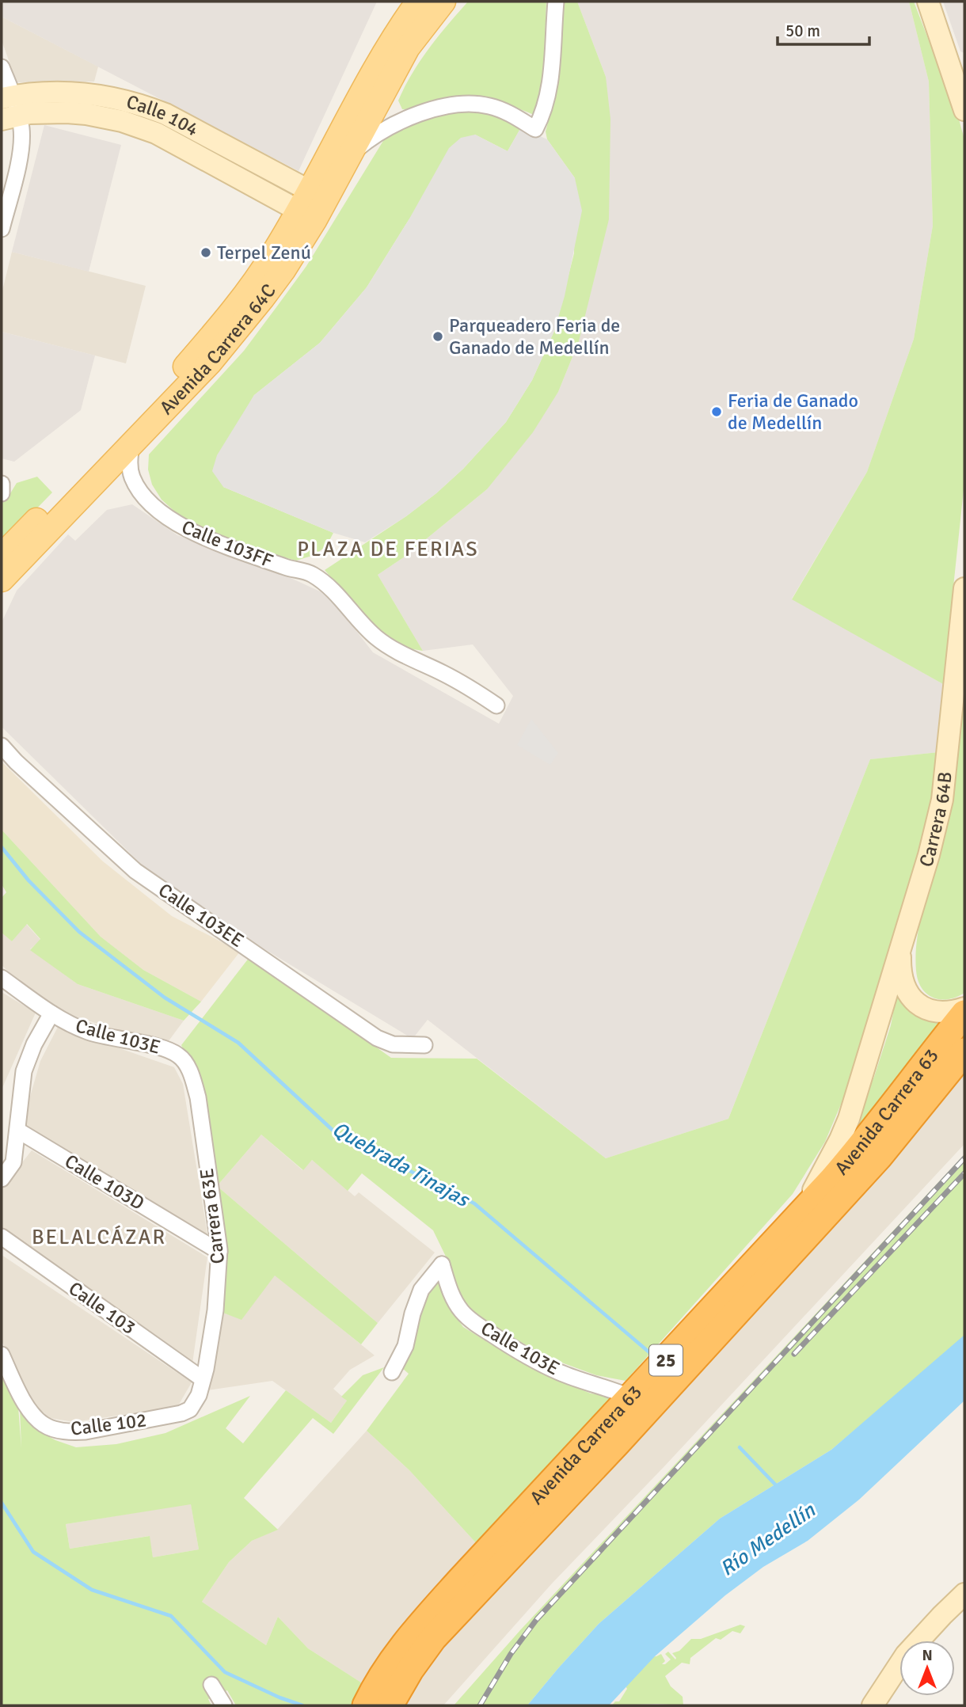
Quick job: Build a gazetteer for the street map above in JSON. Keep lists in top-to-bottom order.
{
  "streets": {
    "highway": ["Avenida Carrera 63", "25"],
    "main road": ["Calle 104", "Avenida Carrera 64C", "Carrera 64B"],
    "street": [
      "Calle 103FF",
      "Calle 103EE",
      "Calle 103E",
      "Calle 103D",
      "Carrera 63E",
      "Calle 103",
      "Calle 102"
    ]
  },
  "crossings": [
    ["Calle 104", "Avenida Carrera 64C"],
    ["Avenida Carrera 64C", "Calle 103FF"],
    ["Carrera 64B", "Avenida Carrera 63"],
    ["Calle 103E", "Avenida Carrera 63"],
    ["Calle 103E", "Carrera 63E"],
    ["Calle 103D", "Carrera 63E"],
    ["Carrera 63E", "Calle 103"],
    ["Carrera 63E", "Calle 102"]
  ],
  "districts": ["PLAZA DE FERIAS", "BELALCÁZAR"],
  "water": ["Quebrada Tinajas", "Río Medellín"],
  "places": ["Terpel Zenú", "Parqueadero Feria de Ganado de Medellín", "Feria de Ganado de Medellín"],
  "scale_bar": "50 m",
  "north": "top"
}
